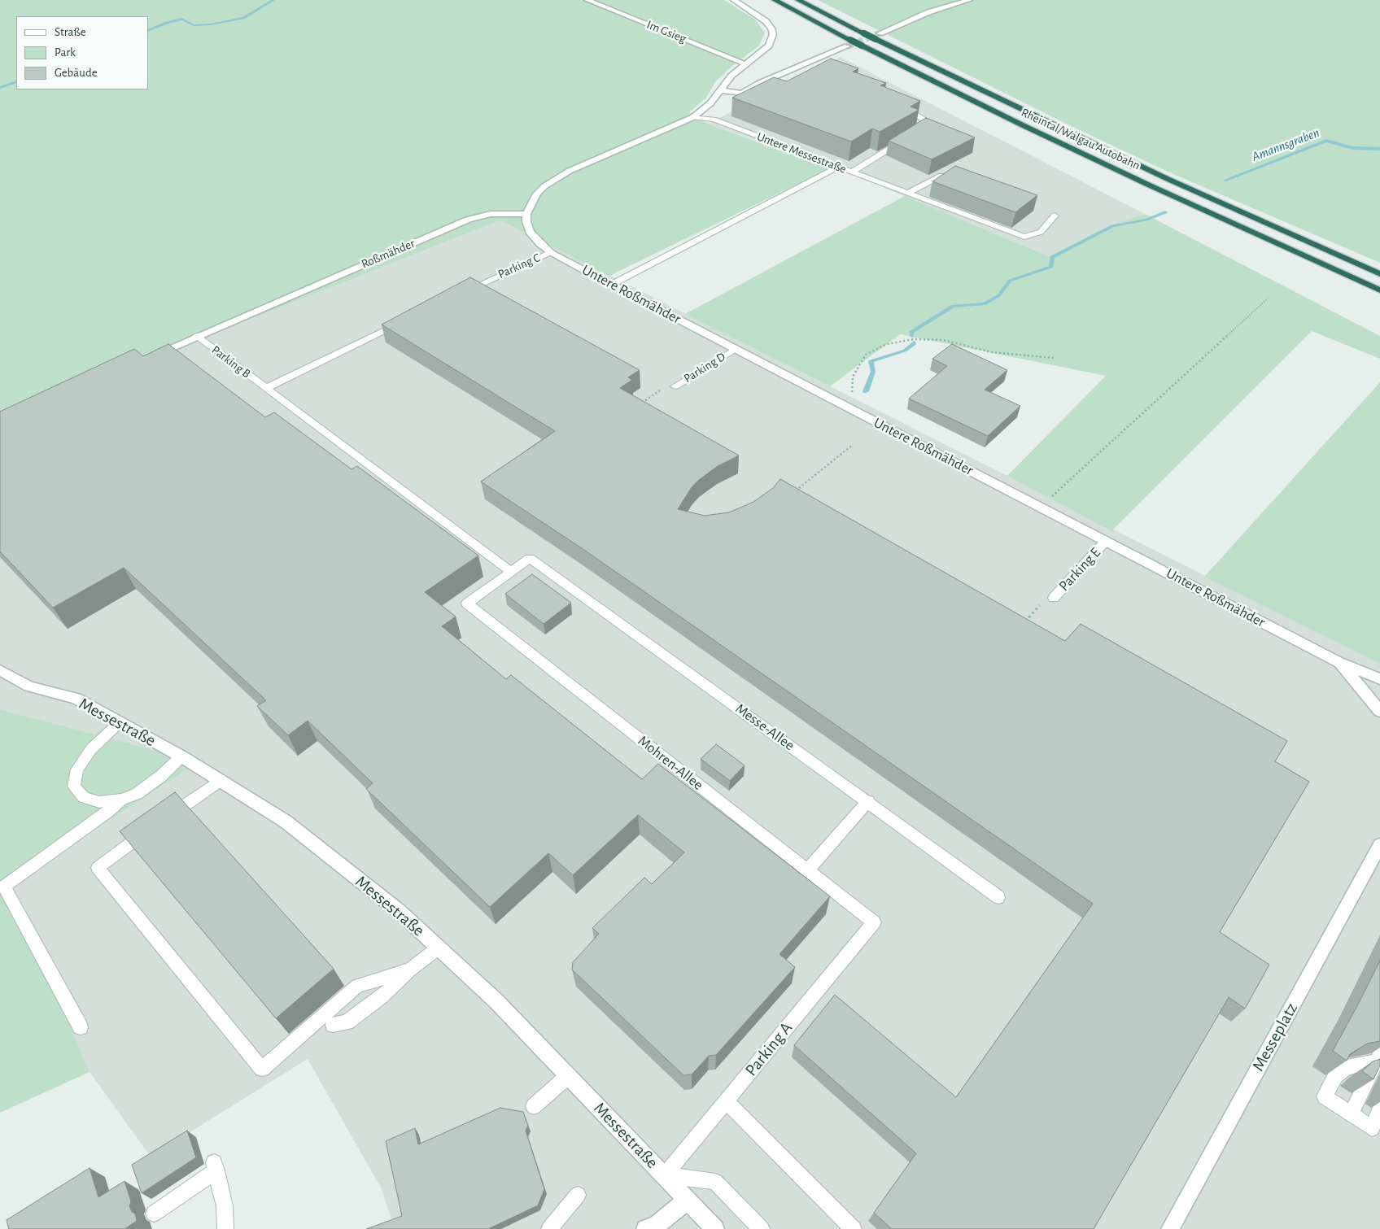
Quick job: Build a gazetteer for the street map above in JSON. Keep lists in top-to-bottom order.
{
  "streets": {
    "highway": ["Rheintal/Walgau Autobahn"],
    "street": [
      "Im Gsieg",
      "Roßmähder",
      "Untere Roßmähder",
      "Messestraße",
      "Messeplatz"
    ],
    "lane": [
      "Untere Messestraße",
      "Parking C",
      "Parking B",
      "Parking D",
      "Parking E",
      "Messe-Allee",
      "Mohren-Allee",
      "Parking A"
    ]
  },
  "crossings": [
    ["Roßmähder", "Untere Roßmähder"],
    ["Roßmähder", "Parking B"],
    ["Parking C", "Untere Roßmähder"],
    ["Untere Roßmähder", "Parking D"],
    ["Untere Roßmähder", "Parking E"],
    ["Parking B", "Messe-Allee"],
    ["Parking B", "Mohren-Allee"],
    ["Messestraße", "Parking A"],
    ["Messe-Allee", "Mohren-Allee"],
    ["Mohren-Allee", "Parking A"]
  ],
  "water": ["Amannsgraben"],
  "legend": ["Straße", "Park", "Gebäude"]
}
